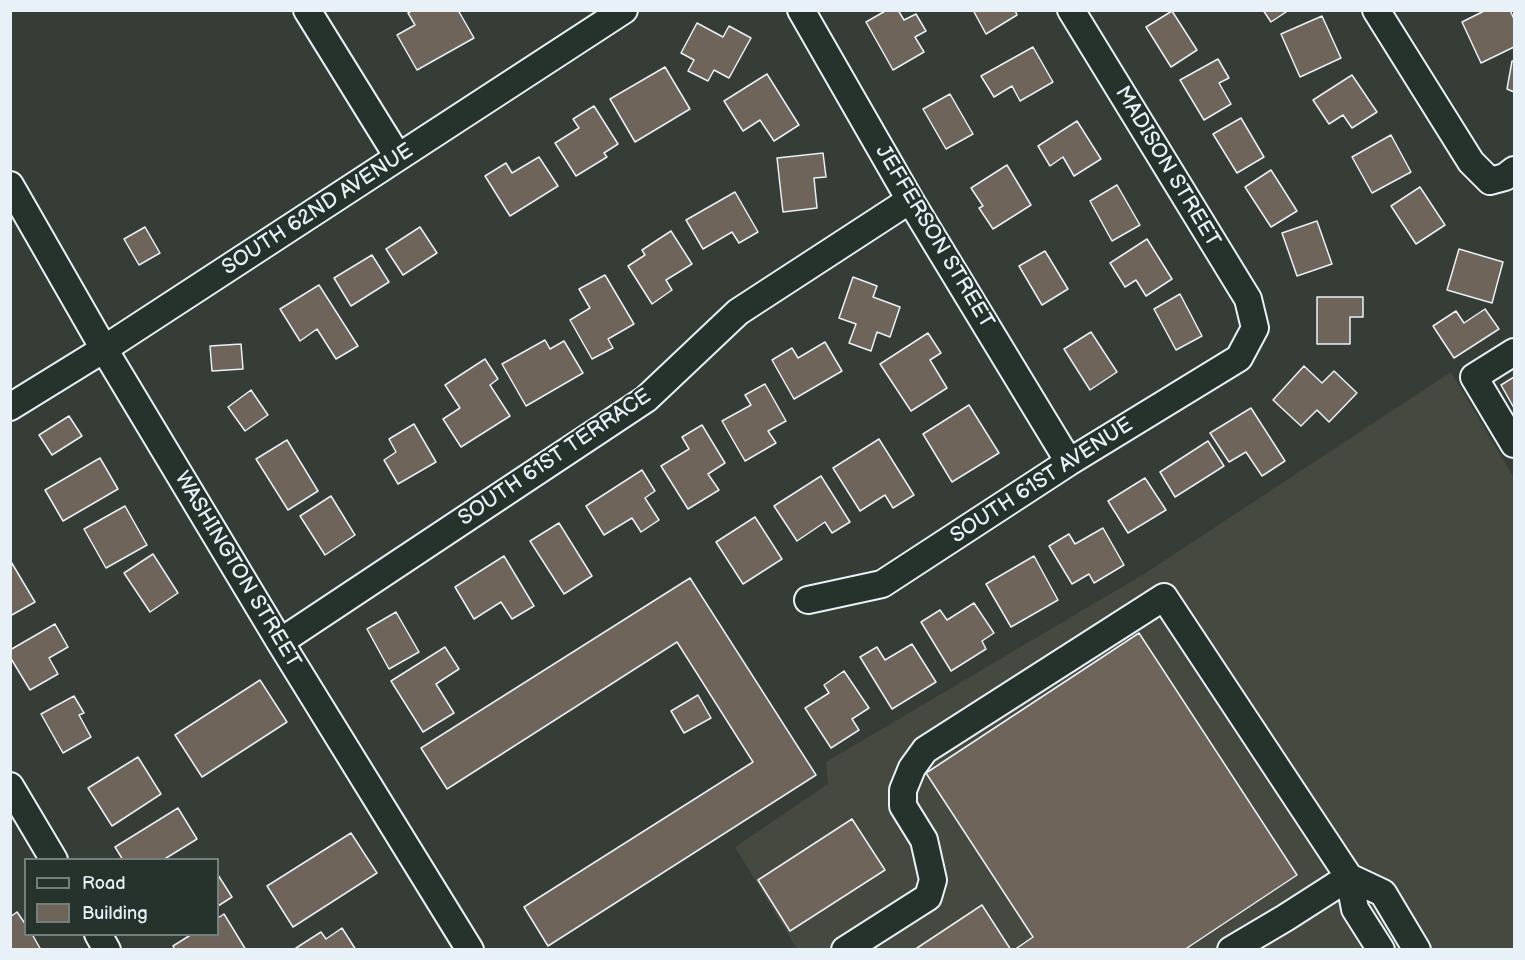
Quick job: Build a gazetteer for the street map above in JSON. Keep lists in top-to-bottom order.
{
  "streets": {
    "street": [
      "MADISON STREET",
      "SOUTH 62ND AVENUE",
      "JEFFERSON STREET",
      "SOUTH 61ST TERRACE",
      "SOUTH 61ST AVENUE",
      "WASHINGTON STREET"
    ]
  },
  "crossings": [
    ["MADISON STREET", "SOUTH 61ST AVENUE"],
    ["SOUTH 62ND AVENUE", "WASHINGTON STREET"],
    ["JEFFERSON STREET", "SOUTH 61ST TERRACE"],
    ["JEFFERSON STREET", "SOUTH 61ST AVENUE"],
    ["SOUTH 61ST TERRACE", "WASHINGTON STREET"]
  ],
  "legend": ["Road", "Building"]
}
